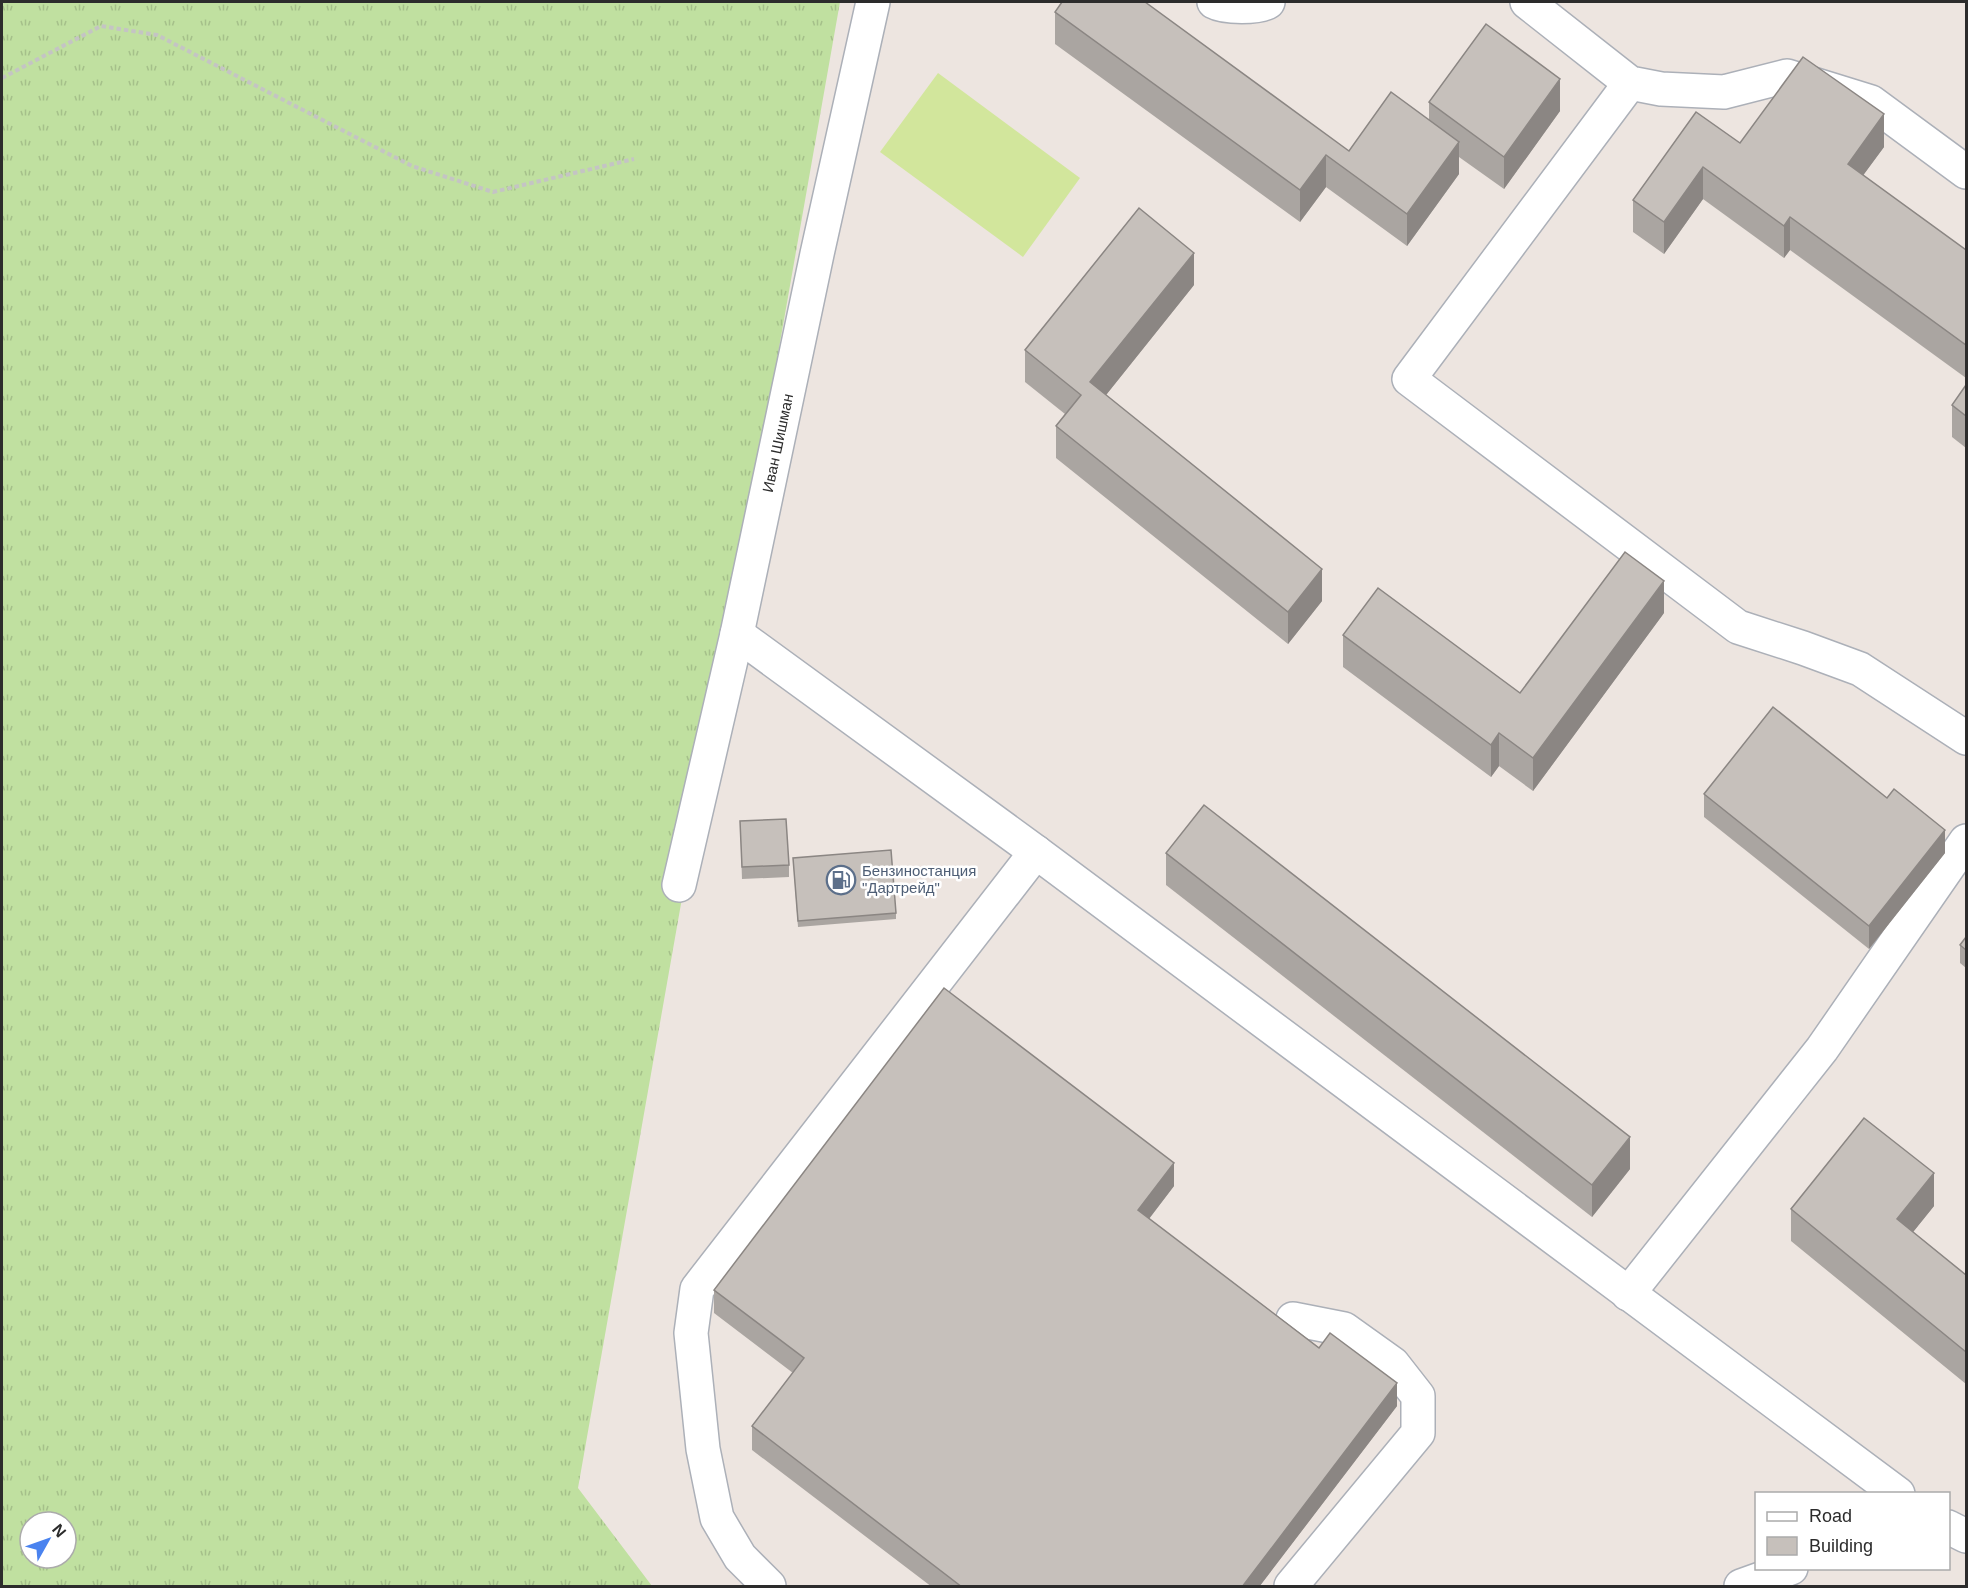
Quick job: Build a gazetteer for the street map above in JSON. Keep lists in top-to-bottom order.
{
  "streets": {
    "street": ["Иван Шишман"]
  },
  "places": {
    "fuel station": ["Бензиностанция \"Дартрейд\""]
  },
  "legend": ["Road", "Building"],
  "north": "top right"
}
